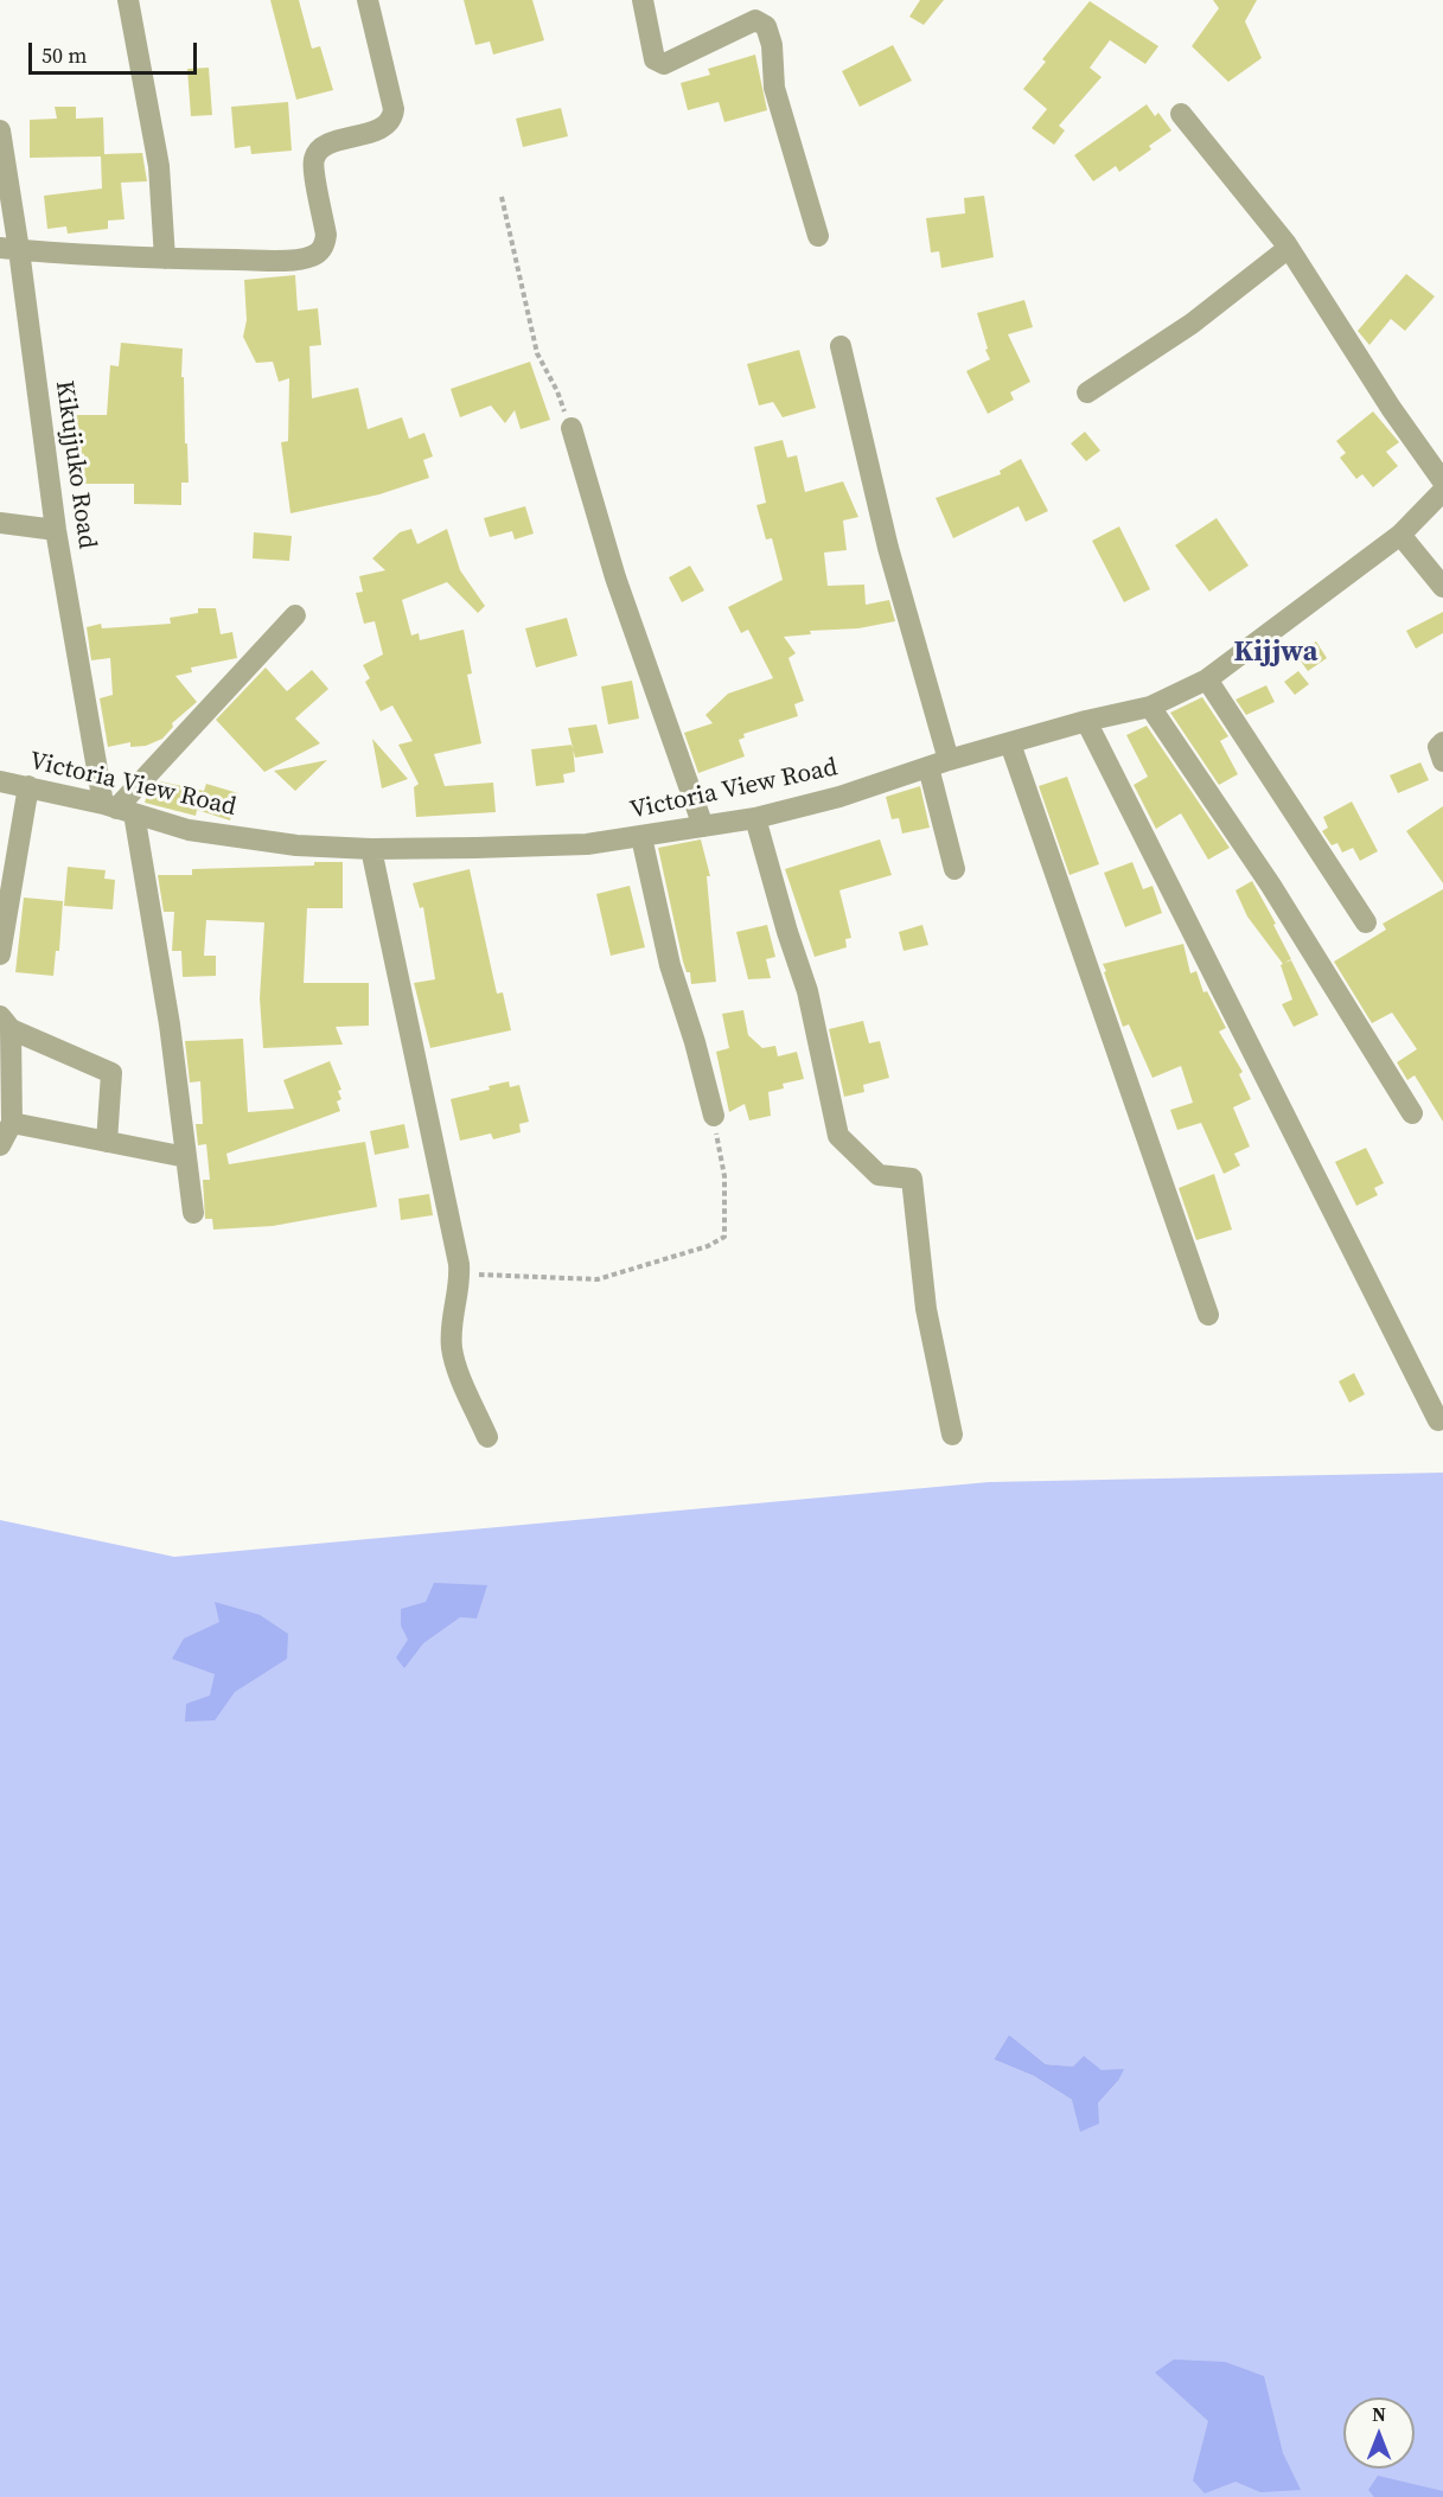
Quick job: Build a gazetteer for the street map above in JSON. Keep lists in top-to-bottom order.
{
  "streets": {
    "street": ["Kikujjuko Road", "Victoria View Road"]
  },
  "crossings": [
    ["Kikujjuko Road", "Victoria View Road"]
  ],
  "districts": ["Kijjwa"],
  "scale_bar": "50 m",
  "north": "top"
}
